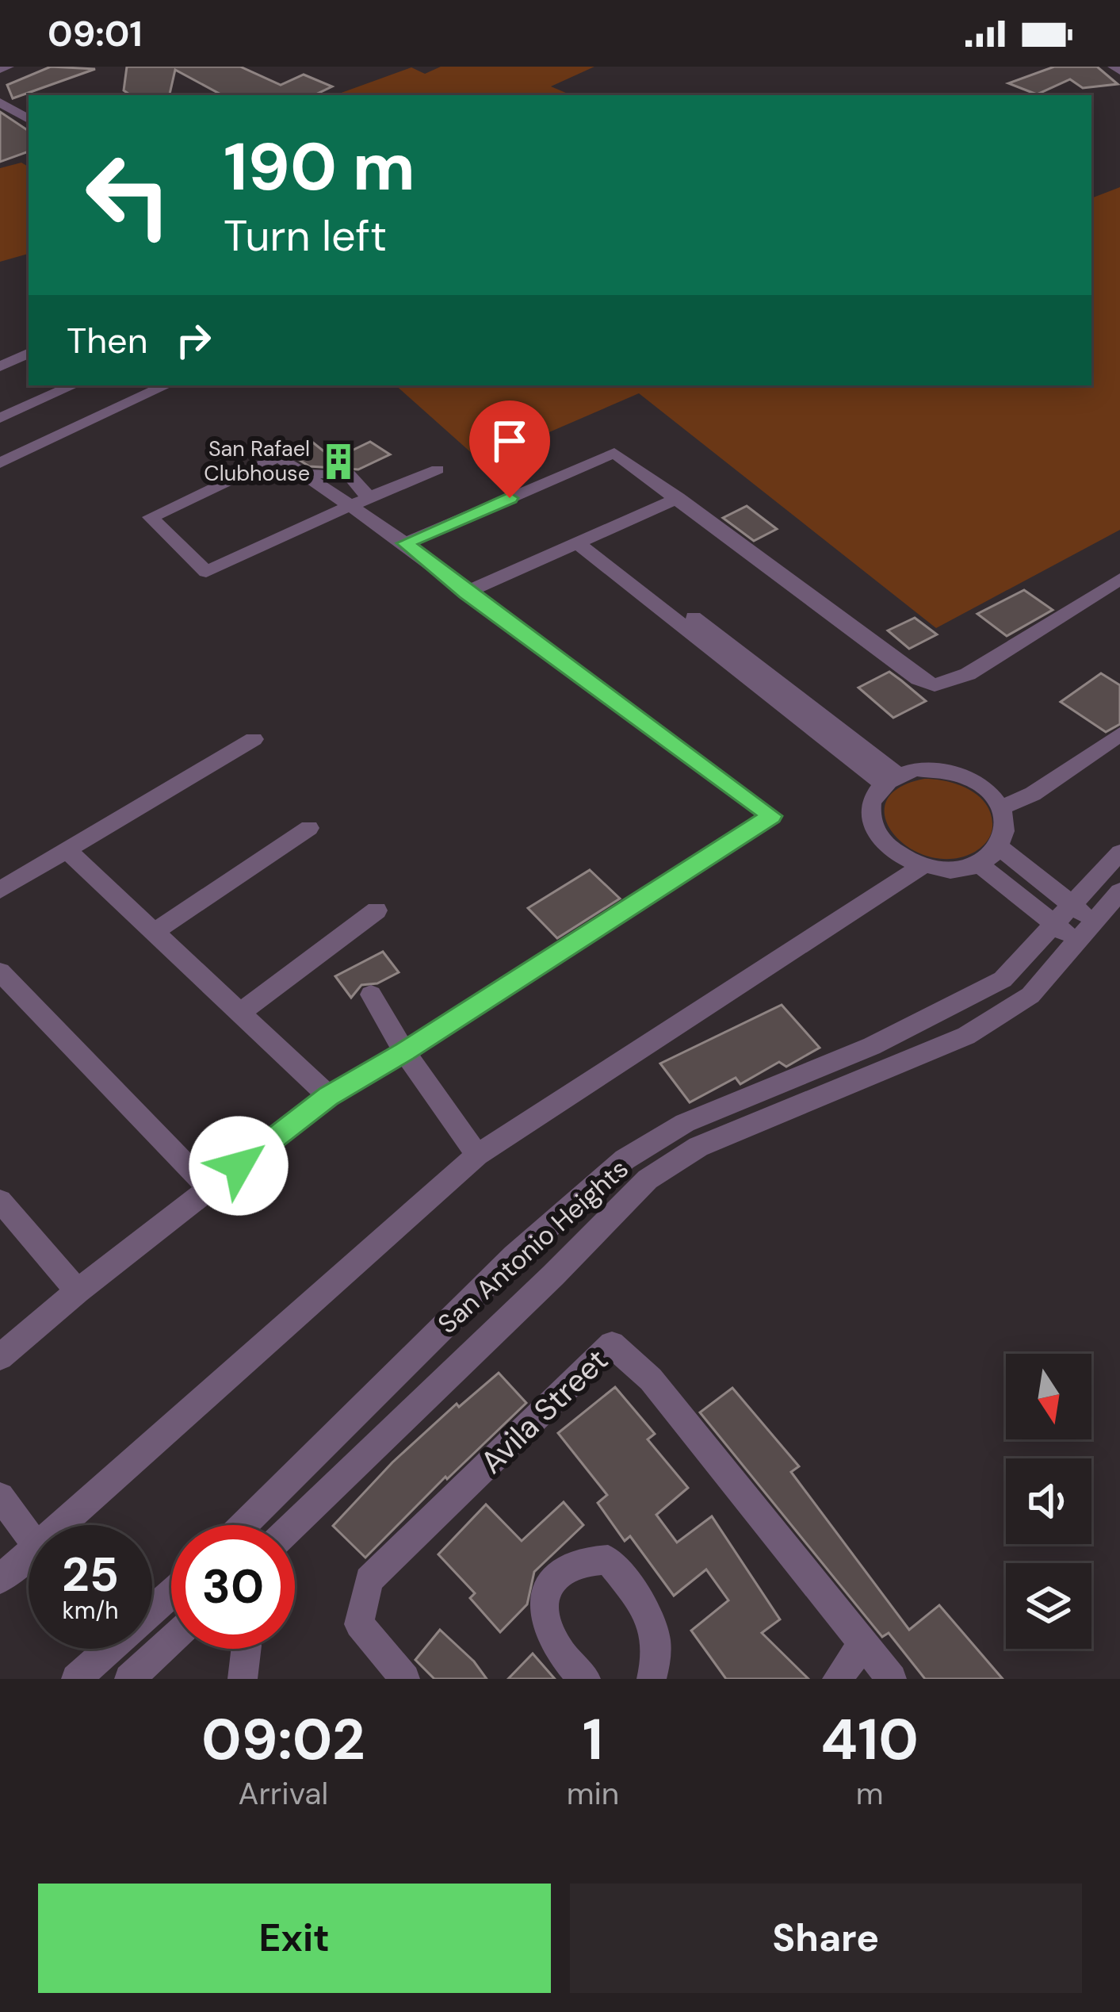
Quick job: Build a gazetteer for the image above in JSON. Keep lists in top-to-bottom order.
{
  "streets": {
    "street": ["San Antonio Heights", "Avila Street"]
  },
  "places": {
    "building": ["San Rafael Clubhouse"]
  },
  "north": "bottom",
  "page": {
    "status": "09:01",
    "turn": ["190 m", "Turn left"],
    "then": "Then",
    "speed": "25 km/h",
    "limit": "30",
    "eta": [
      "09:02",
      "Arrival",
      "1",
      "min",
      "410",
      "m"
    ],
    "buttons": ["Exit", "Share"]
  }
}
